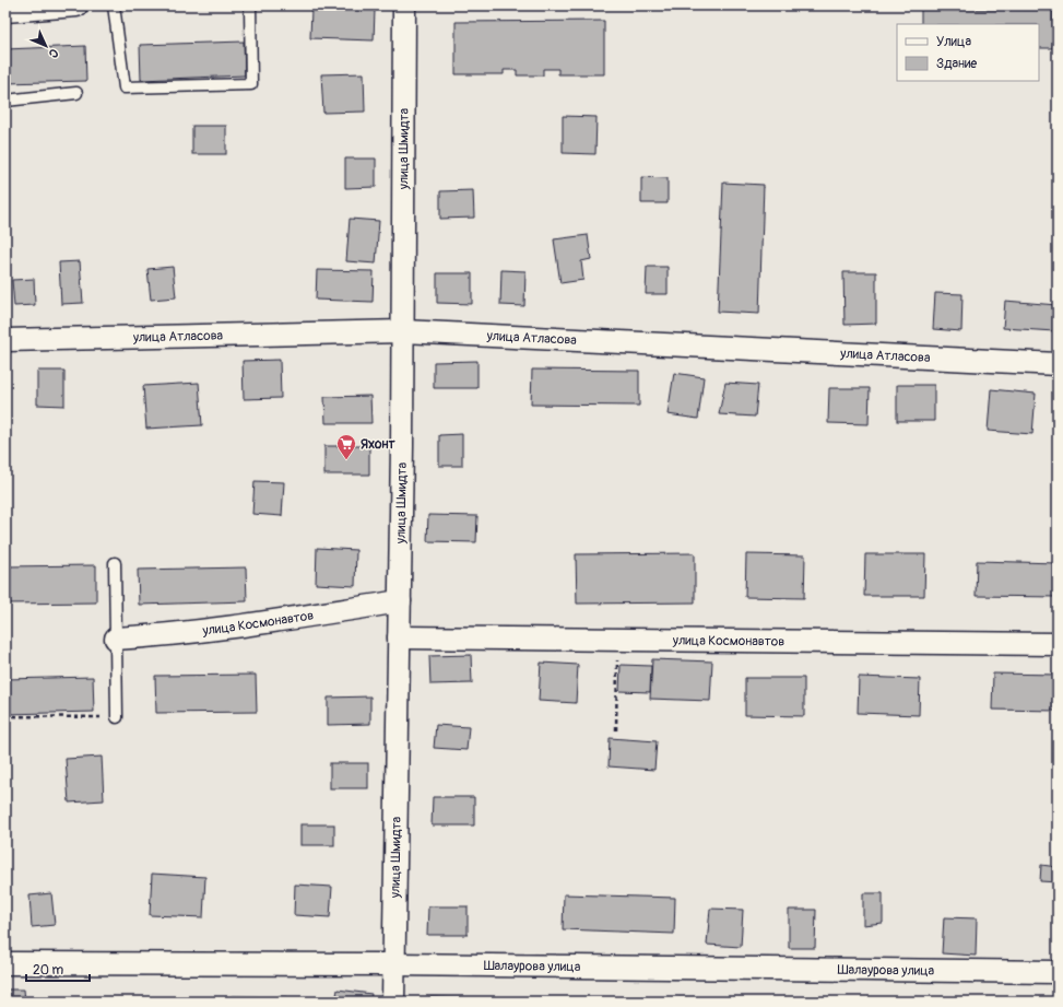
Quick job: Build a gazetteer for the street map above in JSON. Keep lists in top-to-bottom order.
{
  "streets": {
    "street": [
      "улица Шмидта",
      "улица Атласова",
      "улица Космонавтов",
      "Шалаурова улица"
    ]
  },
  "crossings": [
    ["улица Шмидта", "улица Атласова"],
    ["улица Шмидта", "улица Космонавтов"],
    ["улица Шмидта", "Шалаурова улица"]
  ],
  "places": {
    "supermarket": ["Яхонт"]
  },
  "legend": ["Улица", "Здание"],
  "scale_bar": "20 m",
  "north": "bottom right"
}
